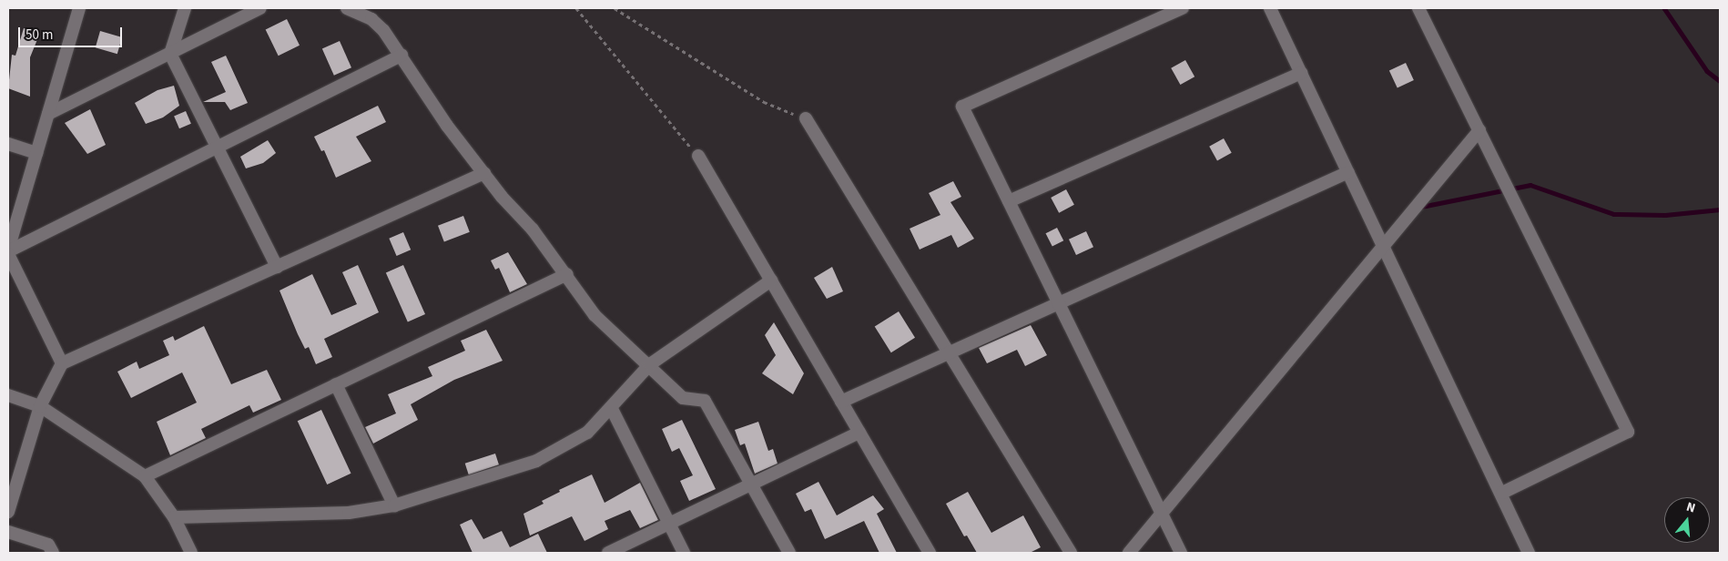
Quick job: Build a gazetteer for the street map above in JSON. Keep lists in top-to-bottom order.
{
  "scale_bar": "50 m",
  "north": "top"
}
